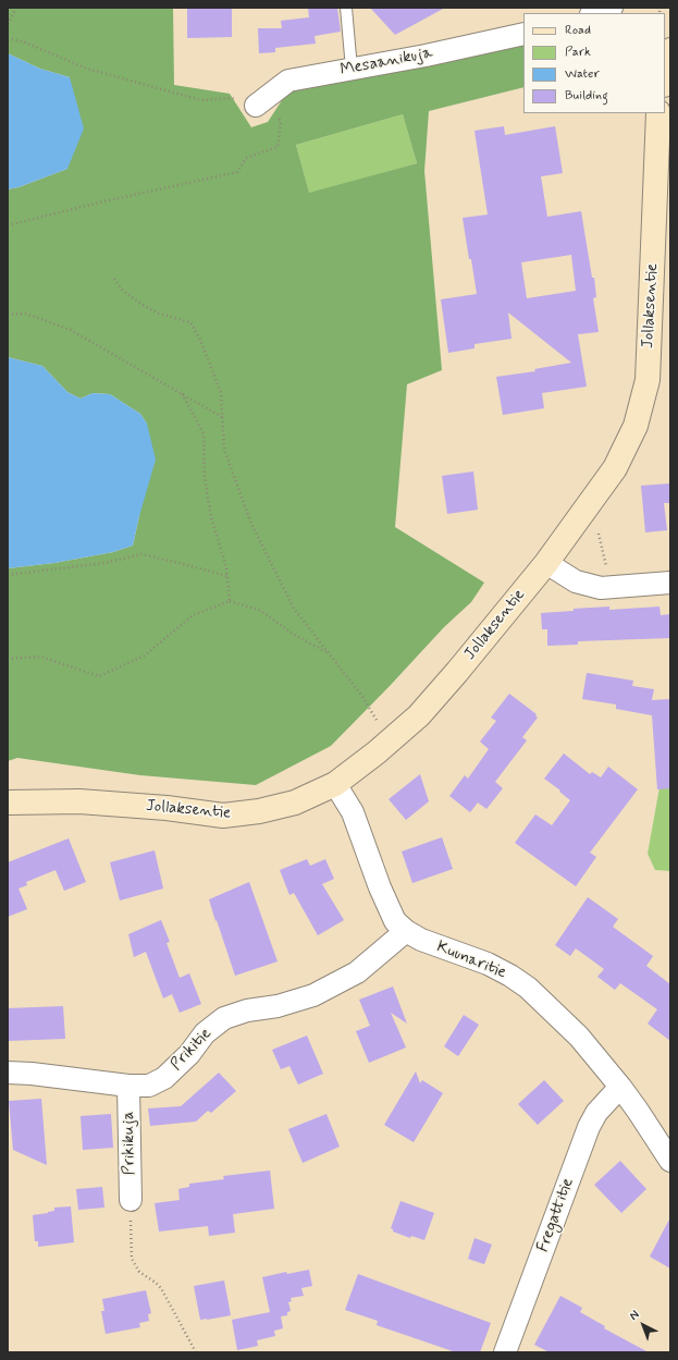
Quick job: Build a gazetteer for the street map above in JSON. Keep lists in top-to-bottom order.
{
  "streets": {
    "main road": ["Jollaksentie"],
    "street": [
      "Mesaanikuja",
      "Kuunaritie",
      "Prikitie",
      "Prikikuja",
      "Fregattitie"
    ]
  },
  "crossings": [
    ["Jollaksentie", "Kuunaritie"],
    ["Kuunaritie", "Prikitie"],
    ["Kuunaritie", "Fregattitie"],
    ["Prikitie", "Prikikuja"]
  ],
  "legend": [
    "Road",
    "Park",
    "Water",
    "Building"
  ],
  "north": "top left"
}
